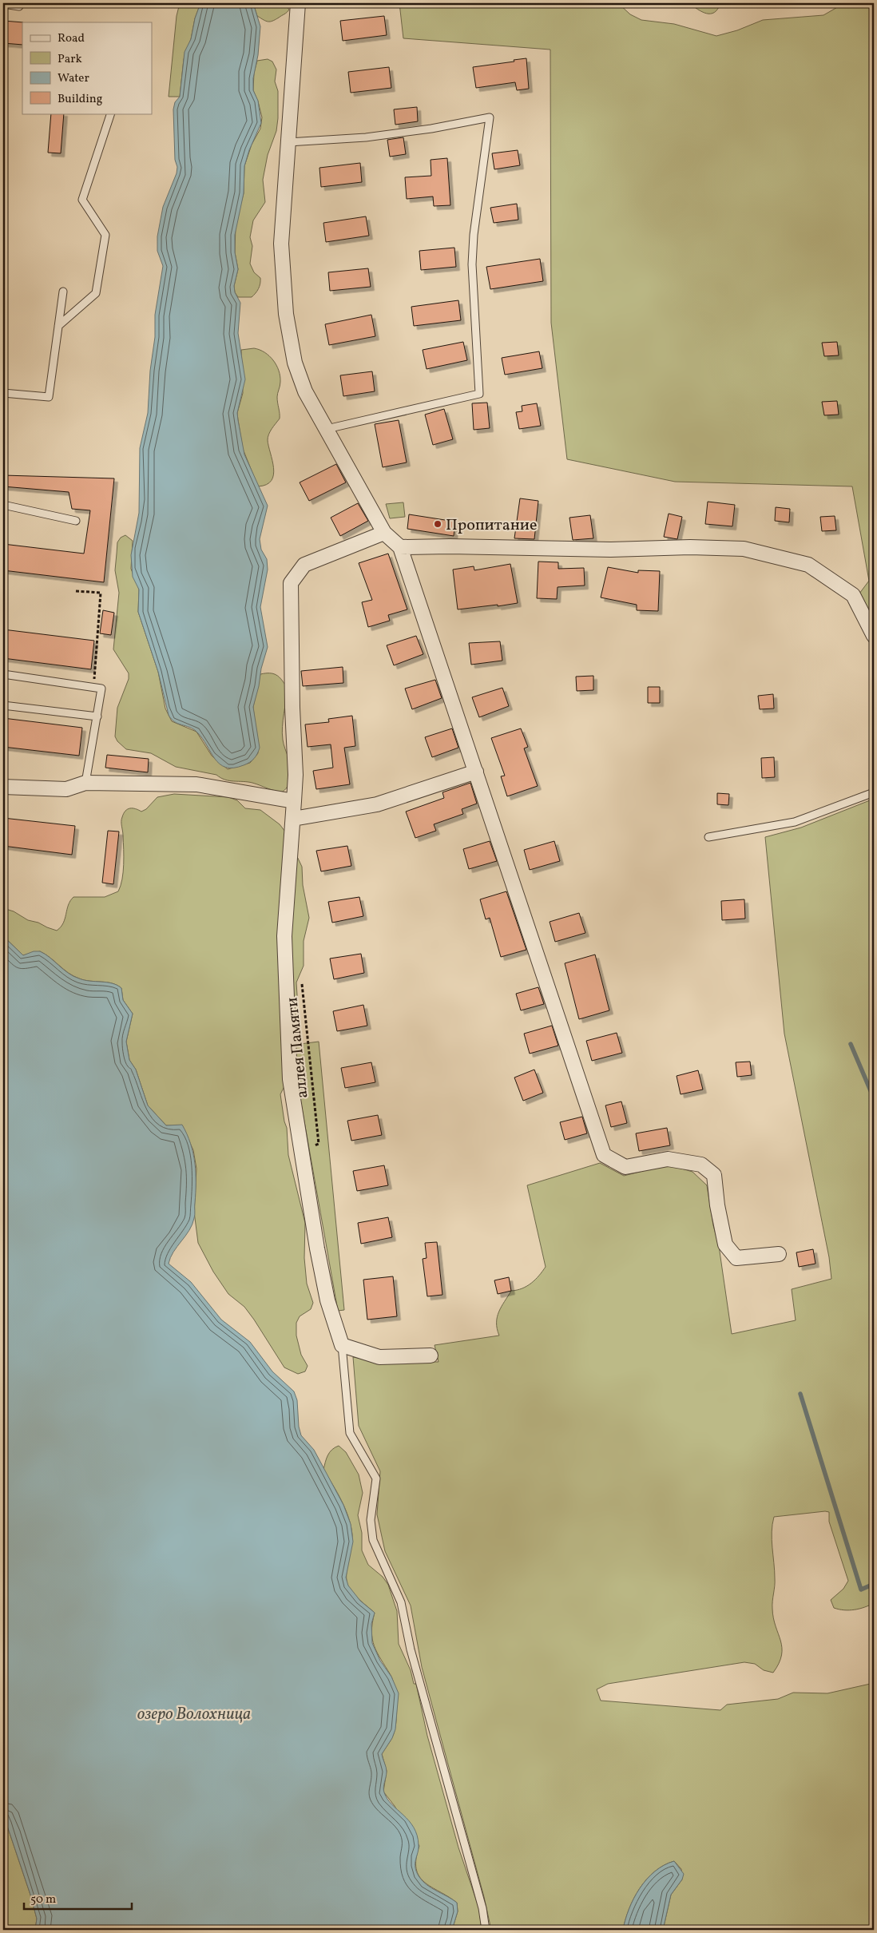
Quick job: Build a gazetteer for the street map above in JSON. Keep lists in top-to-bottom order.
{
  "streets": {
    "path": ["аллея Памяти"]
  },
  "water": ["озеро Волохница"],
  "places": ["Пропитание"],
  "legend": [
    "Road",
    "Park",
    "Water",
    "Building"
  ],
  "scale_bar": "50 m"
}
